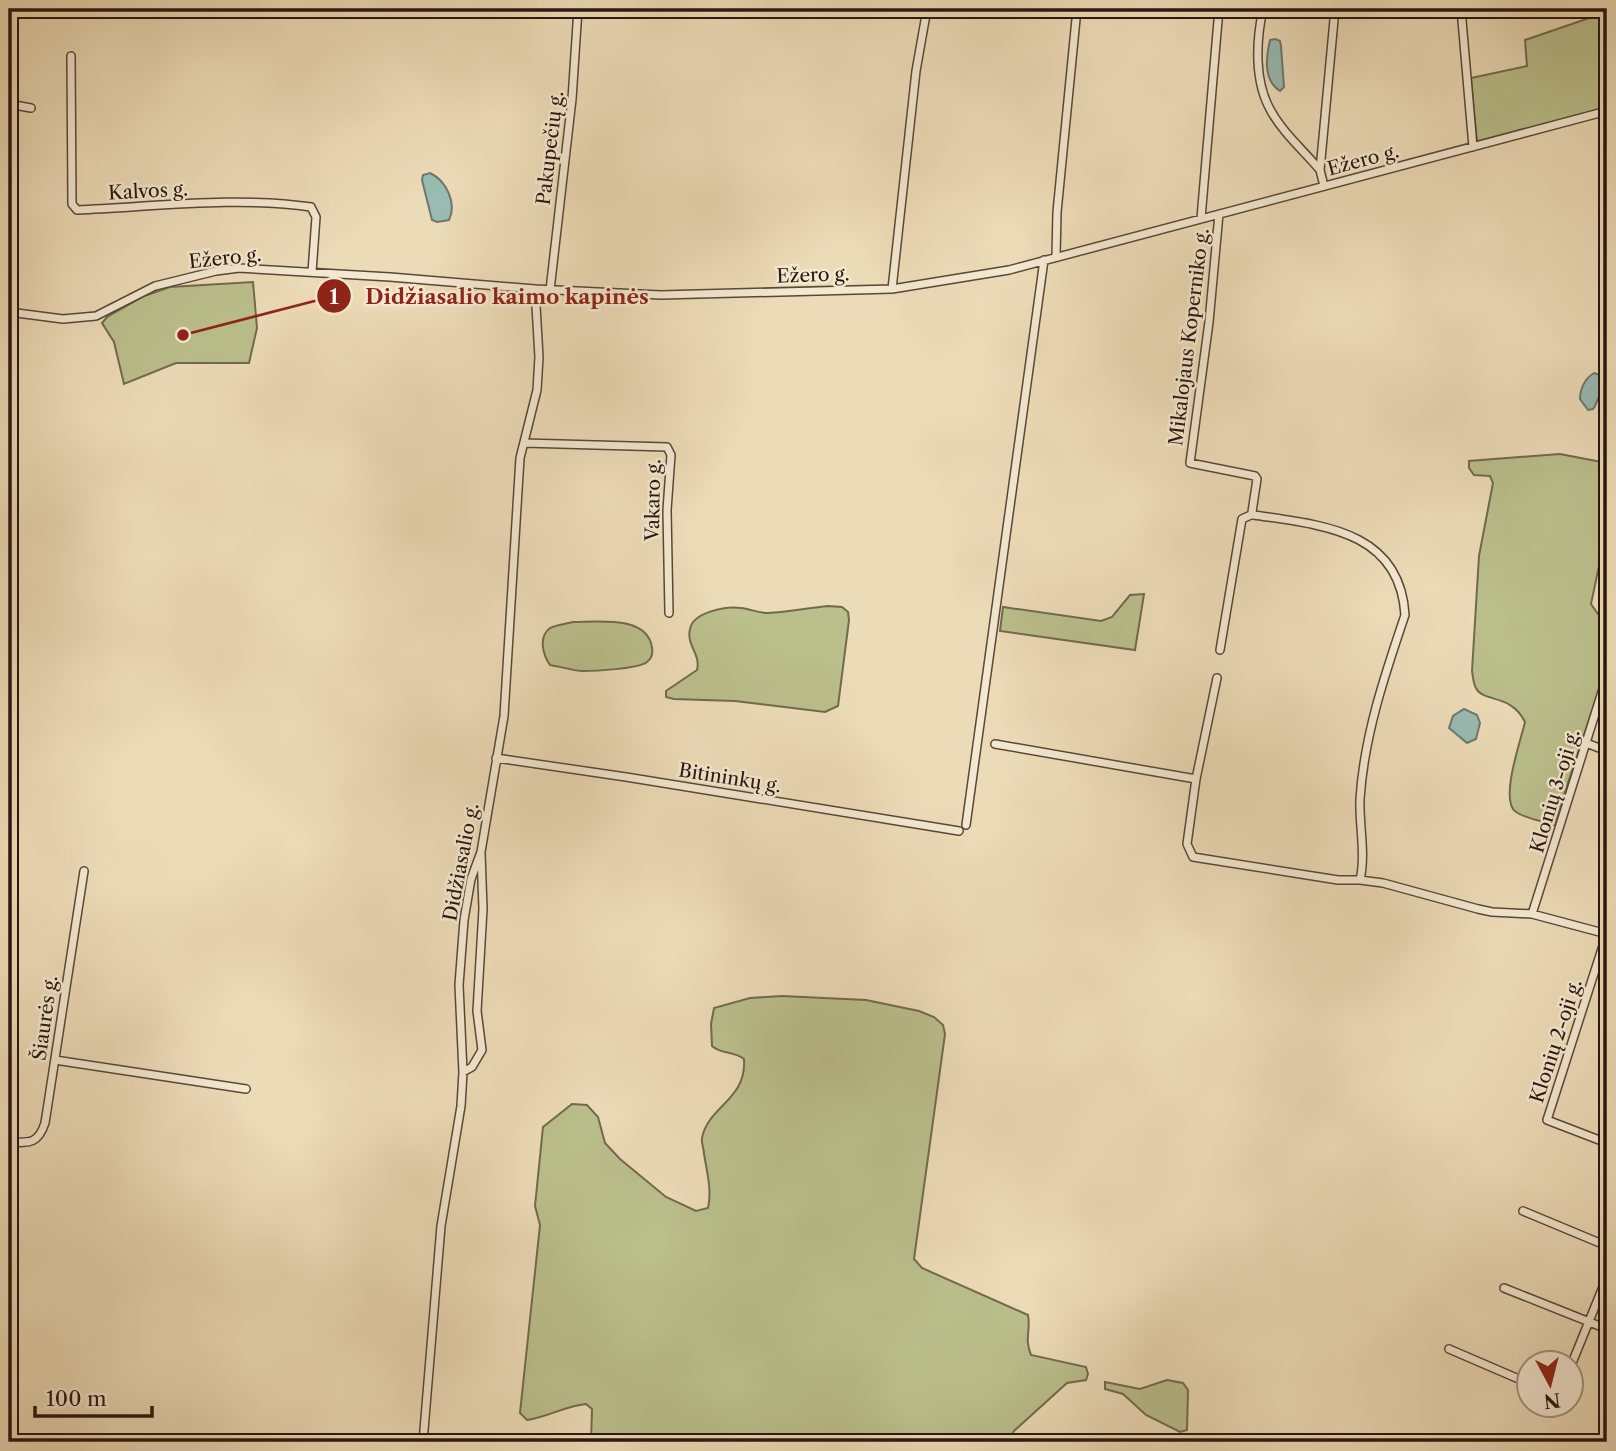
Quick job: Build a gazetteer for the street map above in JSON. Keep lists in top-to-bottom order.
{
  "streets": {
    "street": [
      "Pakupečių g.",
      "Ežero g.",
      "Kalvos g.",
      "Mikalojaus Koperniko g.",
      "Vakaro g.",
      "Bitininkų g.",
      "Klonių 3-oji g.",
      "Didžiasalio g.",
      "Šiaurės g.",
      "Klonių 2-oji g."
    ]
  },
  "crossings": [
    ["Pakupečių g.", "Ežero g."],
    ["Ežero g.", "Kalvos g."],
    ["Ežero g.", "Mikalojaus Koperniko g."],
    ["Ežero g.", "Didžiasalio g."],
    ["Vakaro g.", "Didžiasalio g."],
    ["Bitininkų g.", "Didžiasalio g."]
  ],
  "places": ["Didžiasalio kaimo kapinės"],
  "scale_bar": "100 m",
  "north": "bottom"
}
